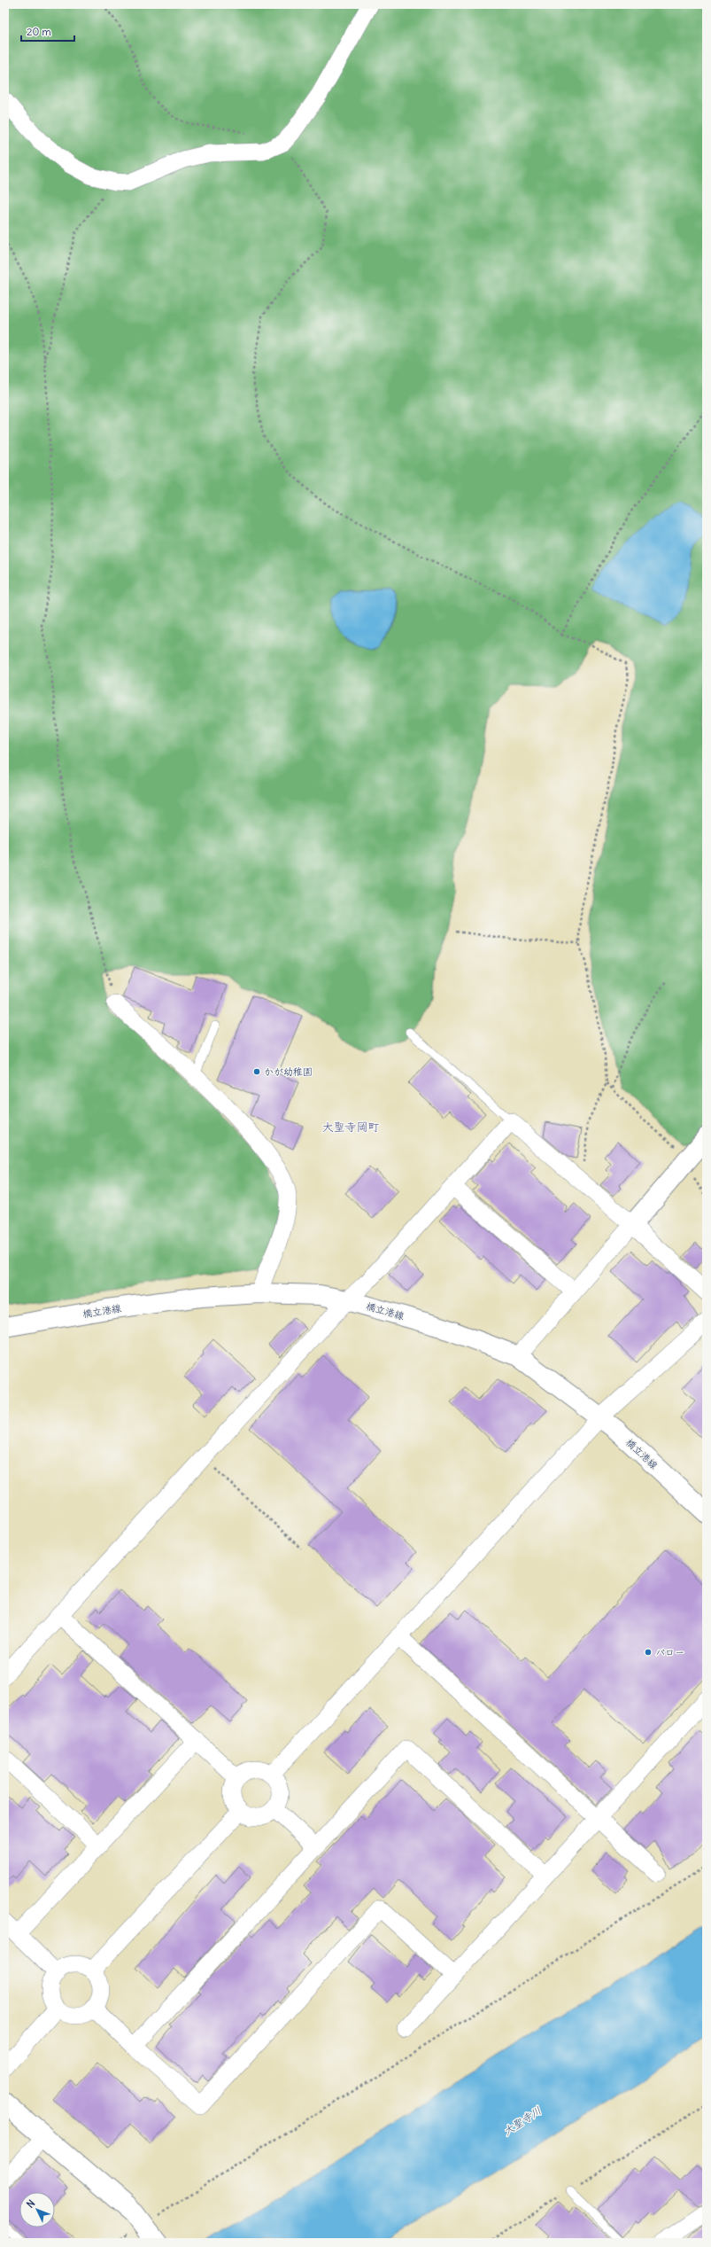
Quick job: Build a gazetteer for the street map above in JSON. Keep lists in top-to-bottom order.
{
  "streets": {
    "main road": ["橋立港線"]
  },
  "districts": ["大聖寺岡町"],
  "water": ["大聖寺川"],
  "places": ["かが幼稚園", "バロー"],
  "scale_bar": "20 m",
  "north": "top left"
}
